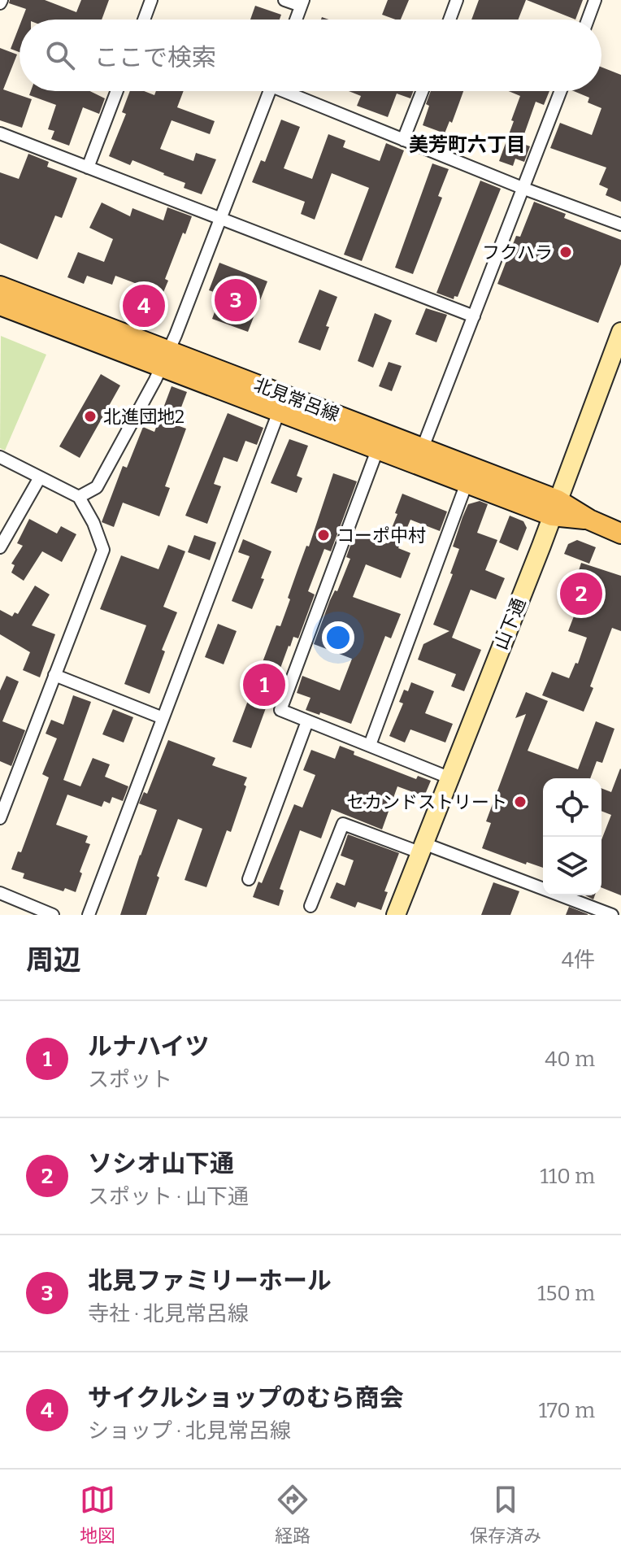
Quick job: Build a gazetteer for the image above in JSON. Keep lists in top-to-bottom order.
{
  "streets": {
    "main road": ["北見常呂線"],
    "street": ["山下通"]
  },
  "crossings": [
    ["北見常呂線", "山下通"]
  ],
  "districts": ["美芳町六丁目"],
  "places": [
    "フクハラ",
    "北進団地2",
    "コーポ中村",
    "セカンドストリート"
  ],
  "page": {
    "search": "ここで検索",
    "pins": [
      "3",
      "4",
      "2",
      "1"
    ],
    "heading": ["周辺", "4件"],
    "list": [
      {
        "mark": "1",
        "name": "ルナハイツ",
        "note": "スポット",
        "value": "40 m"
      },
      {
        "mark": "2",
        "name": "ソシオ山下通",
        "note": "スポット · 山下通",
        "value": "110 m"
      },
      {
        "mark": "3",
        "name": "北見ファミリーホール",
        "note": "寺社 · 北見常呂線",
        "value": "150 m"
      },
      {
        "mark": "4",
        "name": "サイクルショップのむら商会",
        "note": "ショップ · 北見常呂線",
        "value": "170 m"
      }
    ],
    "nav": ["地図", "経路", "保存済み"]
  }
}
